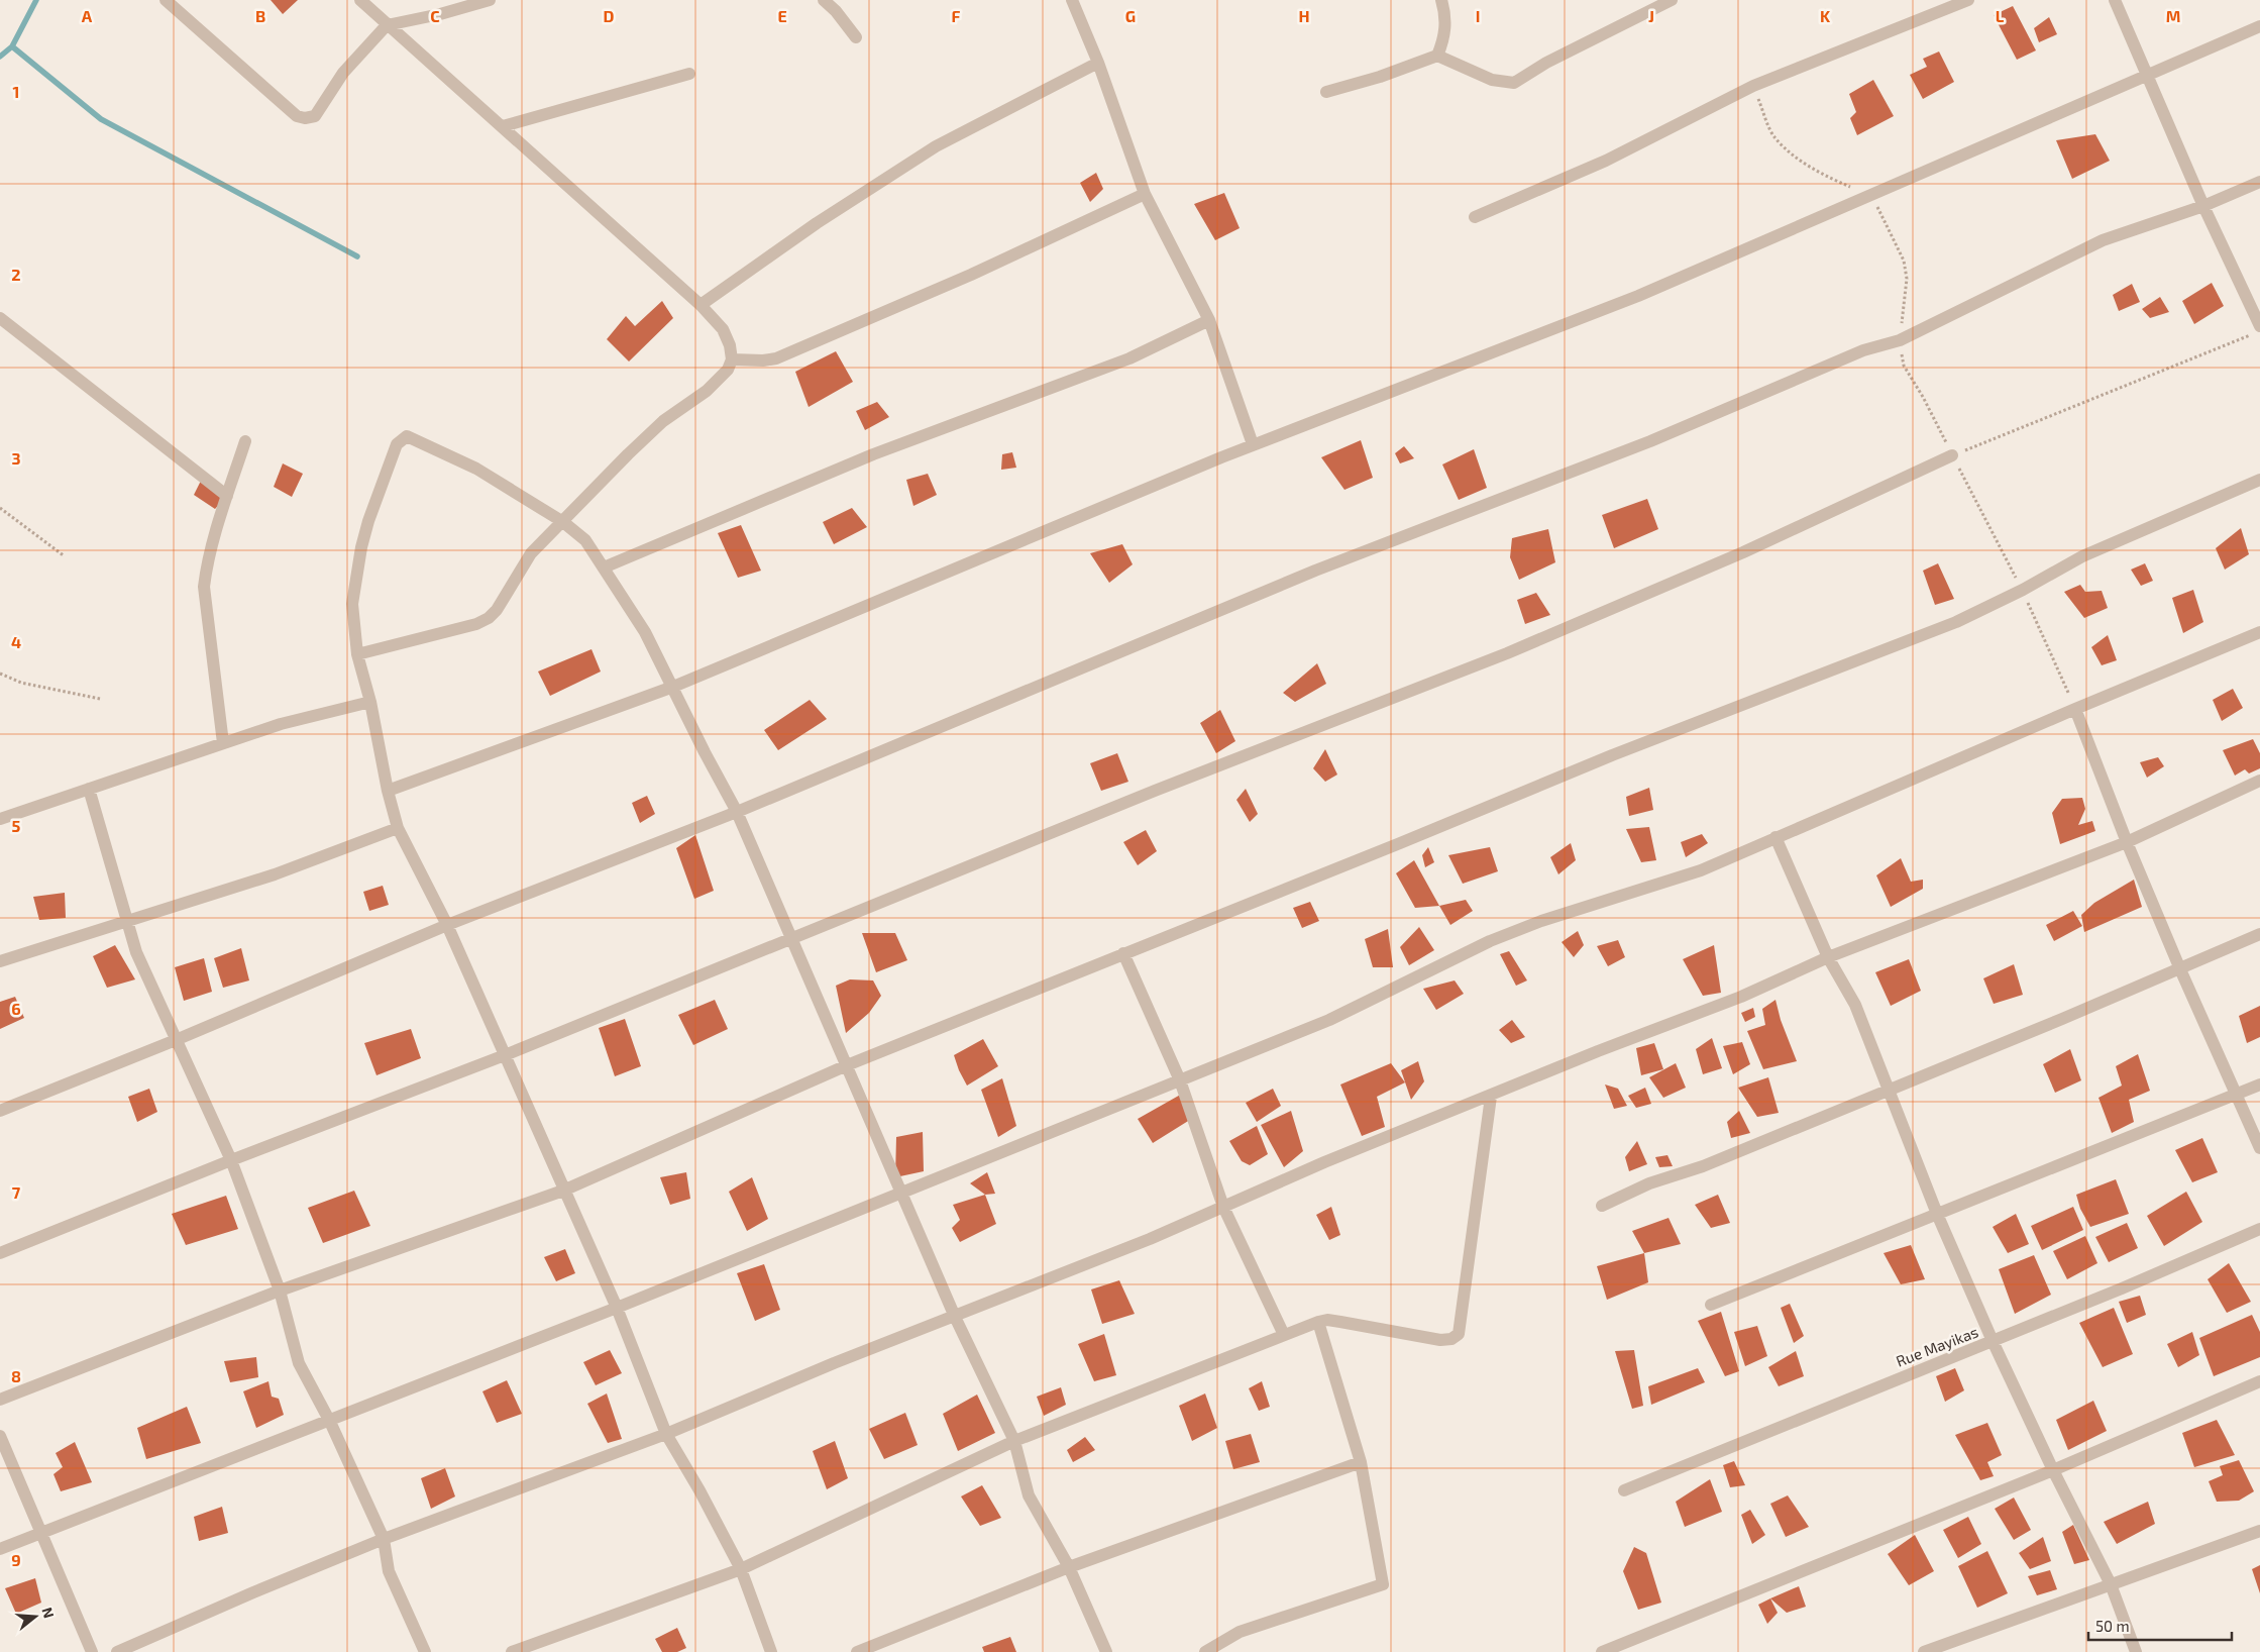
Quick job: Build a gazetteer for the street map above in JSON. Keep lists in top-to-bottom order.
{
  "streets": {
    "street": ["Rue Mayikas"]
  },
  "scale_bar": "50 m",
  "north": "right",
  "grid": {
    "columns": [
      "A",
      "B",
      "C",
      "D",
      "E",
      "F",
      "G",
      "H",
      "I",
      "J",
      "K",
      "L",
      "M"
    ],
    "rows": [
      "1",
      "2",
      "3",
      "4",
      "5",
      "6",
      "7",
      "8",
      "9"
    ]
  }
}
